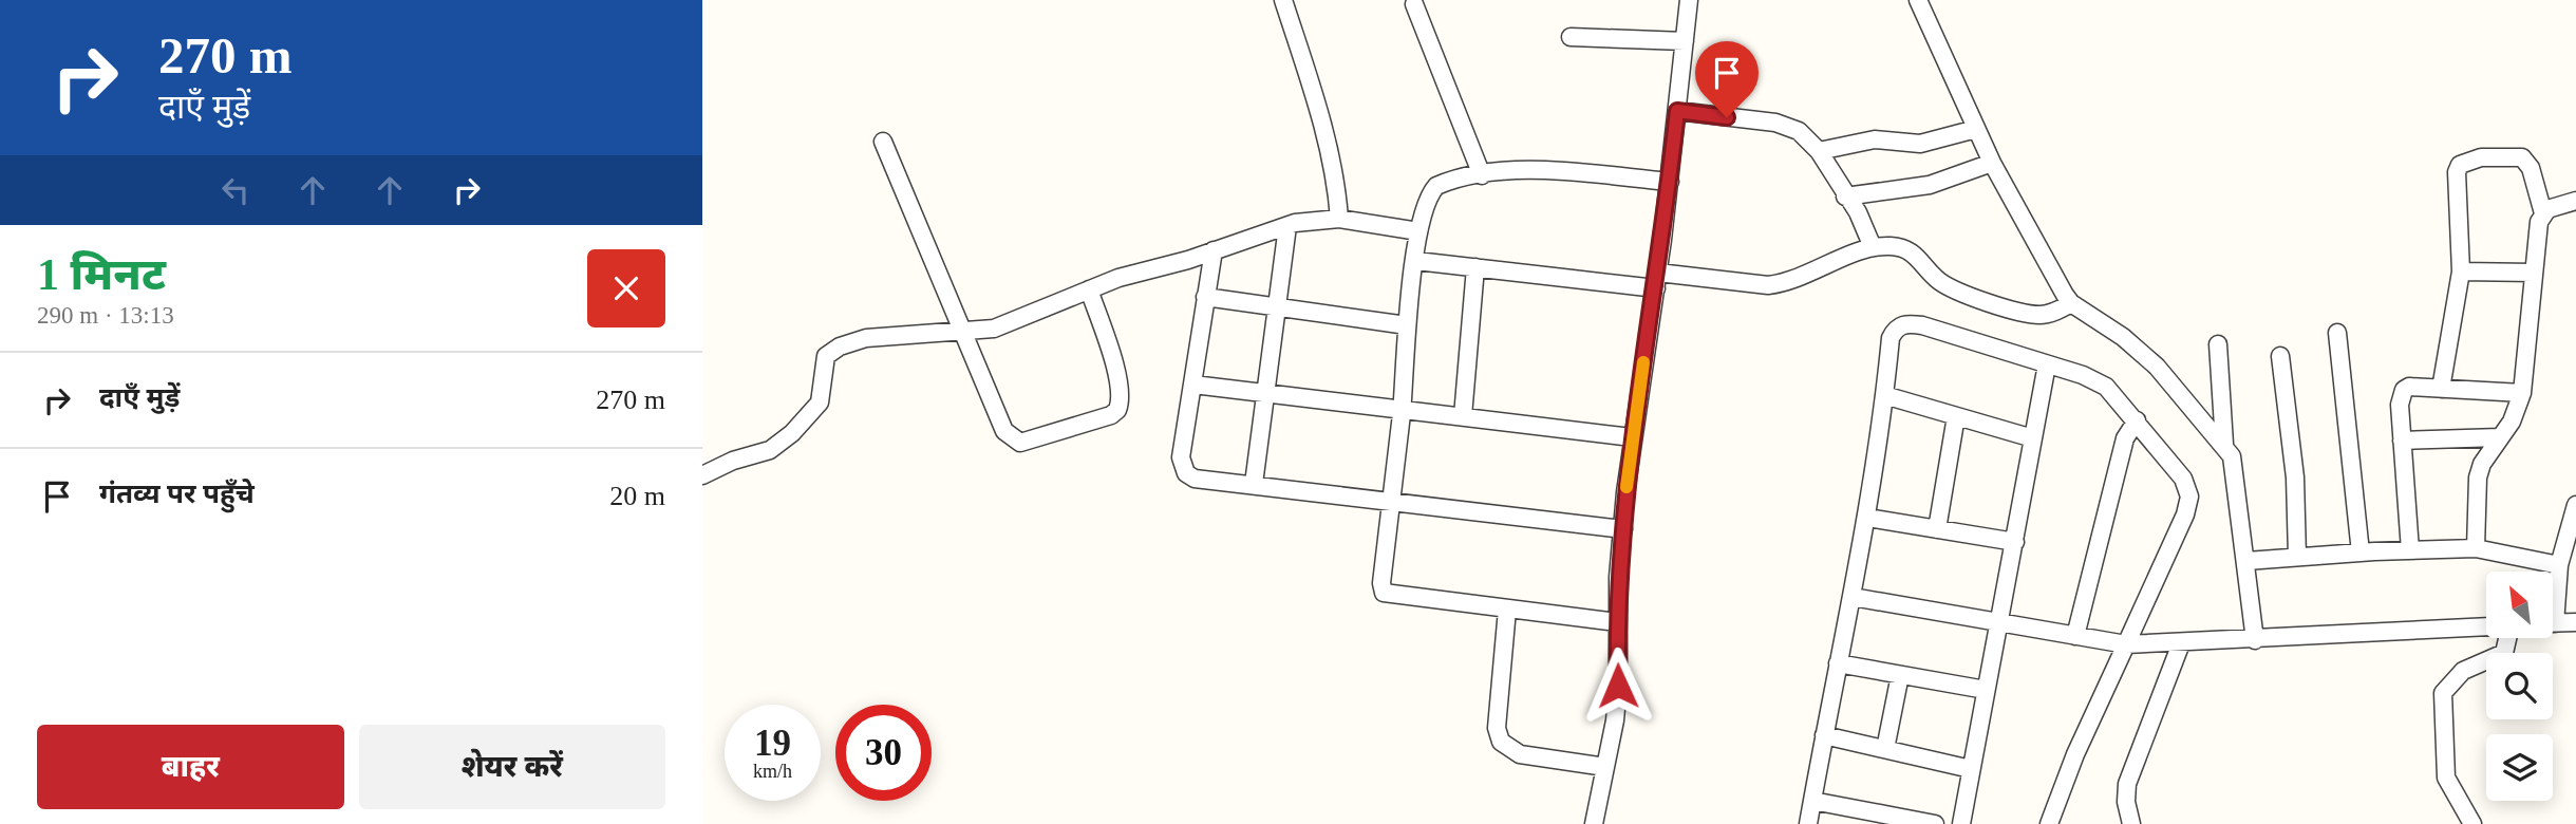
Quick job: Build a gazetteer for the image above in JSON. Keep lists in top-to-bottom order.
{
  "north": "top left",
  "page": {
    "turn": ["270 m", "दाएँ मुड़ें"],
    "heading": ["1 मिनट", "290 m · 13:13"],
    "list": [
      {
        "name": "दाएँ मुड़ें",
        "value": "270 m"
      },
      {
        "name": "गंतव्य पर पहुँचे",
        "value": "20 m"
      }
    ],
    "speed": "19 km/h",
    "limit": "30",
    "buttons": ["बाहर", "शेयर करें"]
  }
}
